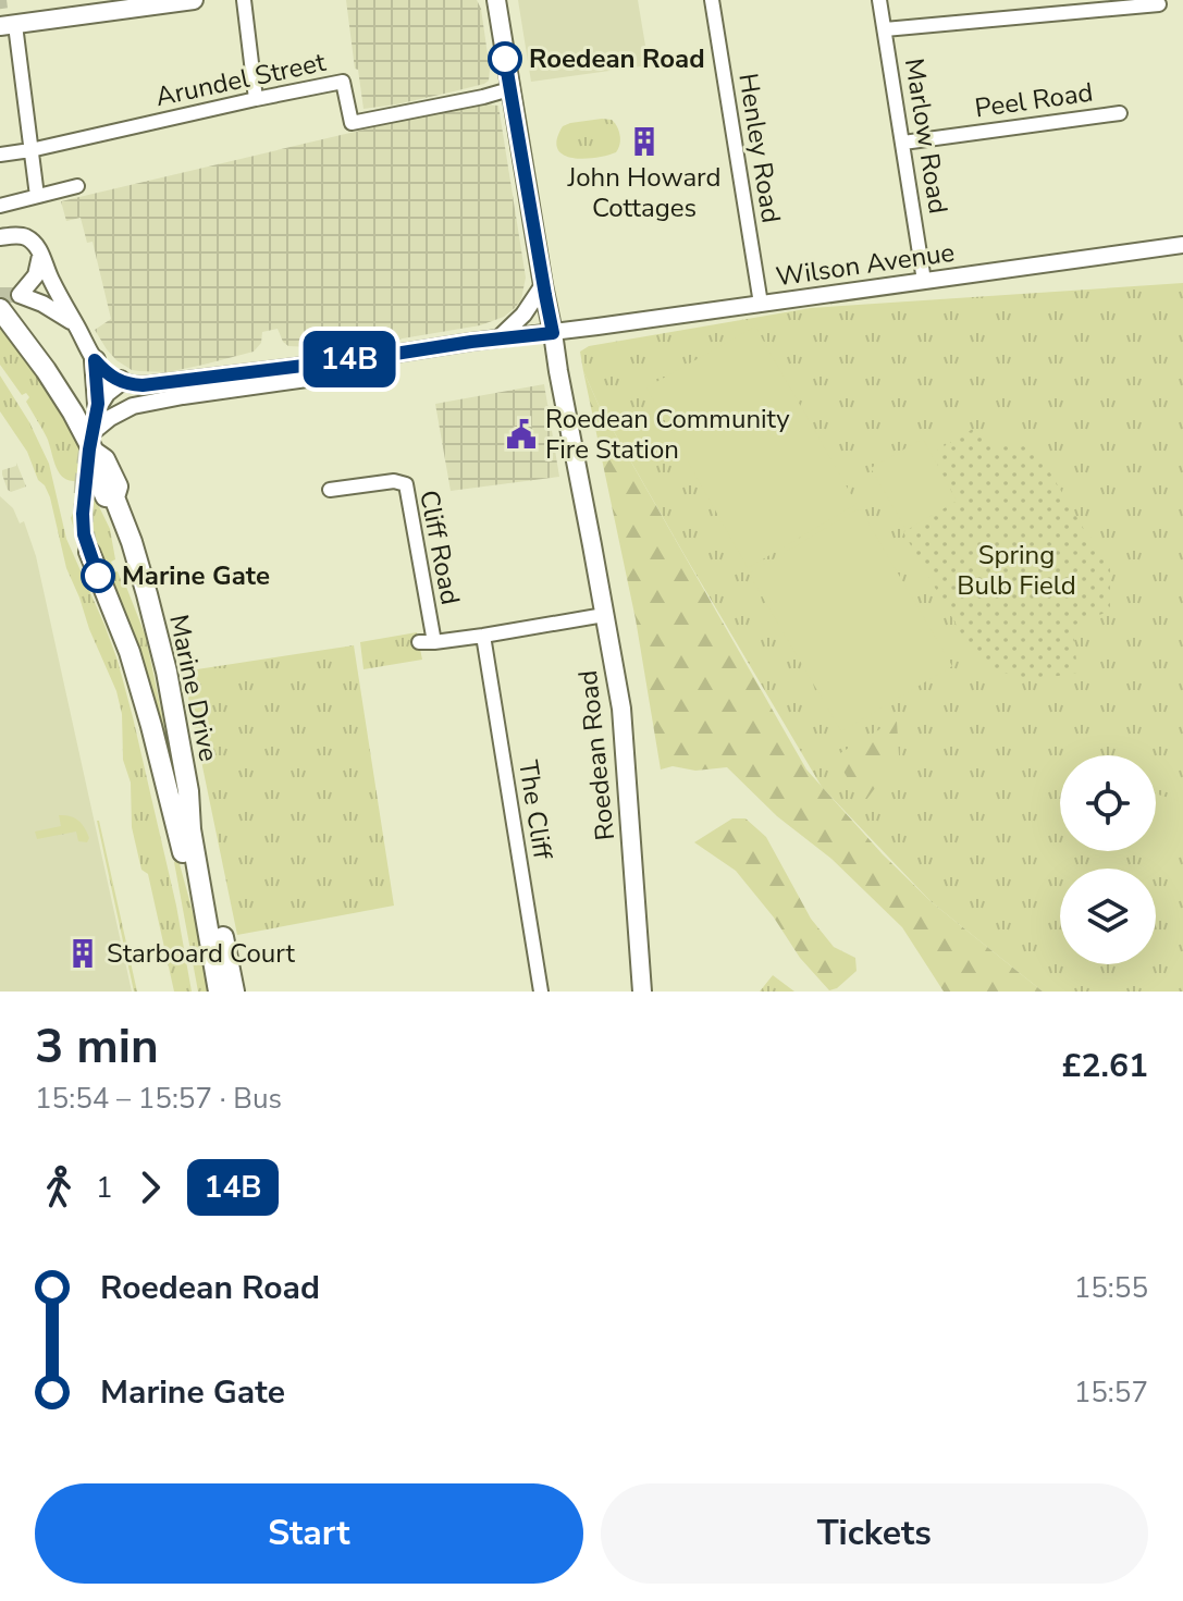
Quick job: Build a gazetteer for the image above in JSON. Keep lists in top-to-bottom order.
{
  "streets": {
    "main road": ["Marine Drive", "Roedean Road"],
    "street": [
      "Arundel Street",
      "Peel Road",
      "Marlow Road",
      "Henley Road",
      "Wilson Avenue",
      "Cliff Road",
      "The Cliff"
    ]
  },
  "crossings": [
    ["Arundel Street", "Roedean Road"],
    ["Peel Road", "Marlow Road"],
    ["Marlow Road", "Wilson Avenue"],
    ["Henley Road", "Wilson Avenue"],
    ["Wilson Avenue", "Roedean Road"]
  ],
  "parks": ["Spring Bulb Field"],
  "places": {
    "other": ["Roedean Road", "Marine Gate"],
    "building": ["John Howard Cottages", "Starboard Court"],
    "public building": ["Roedean Community Fire Station"]
  },
  "lines": ["bus line 14B"],
  "page": {
    "on_map": "14B",
    "heading": ["3 min", "15:54 – 15:57 · Bus", "£2.61"],
    "legs": ["1", "14B"],
    "list": [
      {
        "name": "Roedean Road",
        "value": "15:55"
      },
      {
        "name": "Marine Gate",
        "value": "15:57"
      }
    ],
    "buttons": ["Start", "Tickets"]
  }
}
